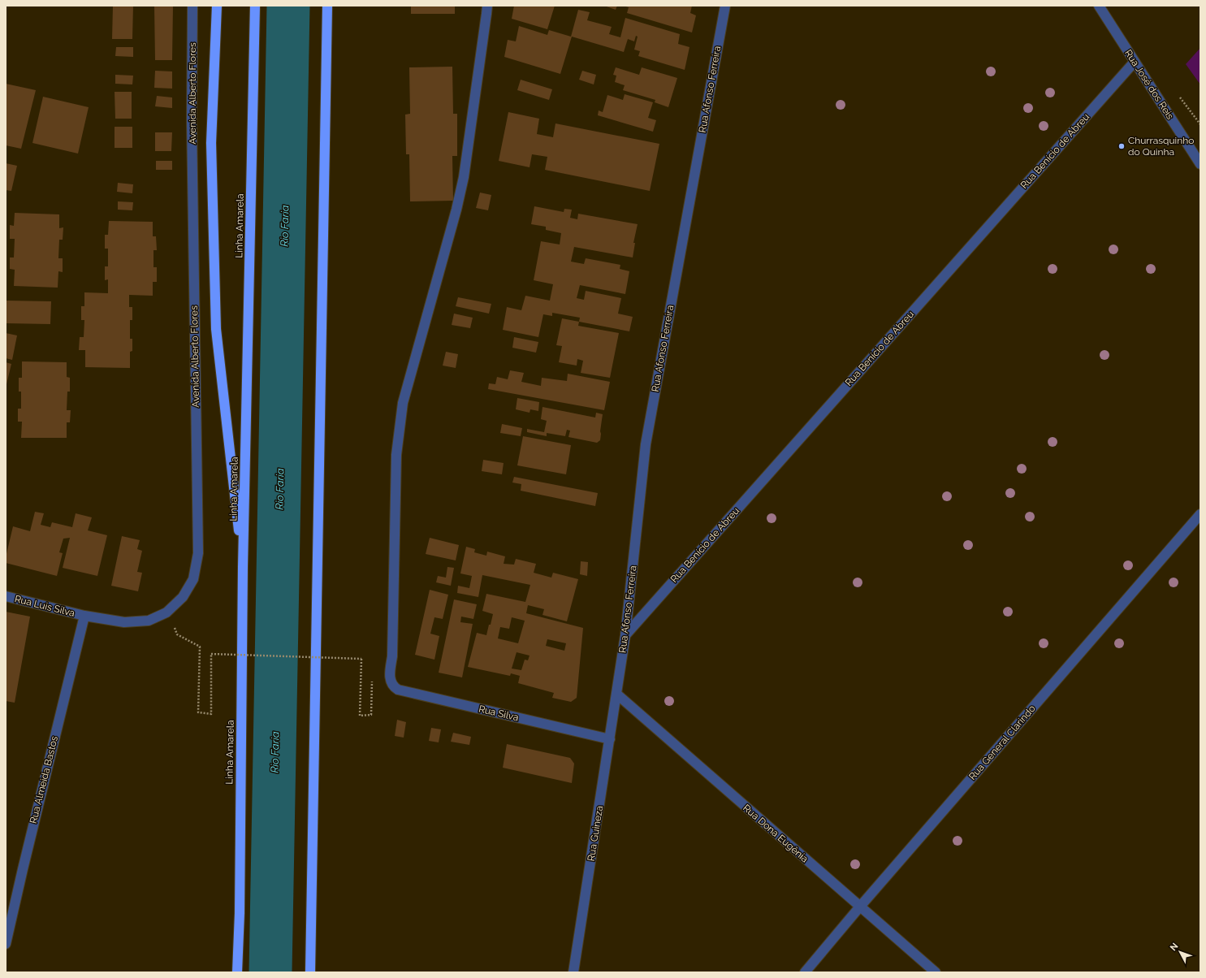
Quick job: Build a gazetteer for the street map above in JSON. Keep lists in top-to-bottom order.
{
  "streets": {
    "highway": ["Linha Amarela"],
    "street": [
      "Rua José dos Reis",
      "Rua Afonso Ferreira",
      "Avenida Alberto Flores",
      "Rua Benício de Abreu",
      "Rua Luis Silva",
      "Rua Silva",
      "Rua General Clarindo",
      "Rua Almeida Bastos",
      "Rua Guineza",
      "Rua Dona Eugênia"
    ]
  },
  "crossings": [
    ["Rua José dos Reis", "Rua Benício de Abreu"],
    ["Rua Afonso Ferreira", "Rua Benício de Abreu"],
    ["Rua Afonso Ferreira", "Rua Guineza"],
    ["Rua Afonso Ferreira", "Rua Dona Eugênia"],
    ["Avenida Alberto Flores", "Rua Luis Silva"],
    ["Avenida Alberto Flores", "Rua Almeida Bastos"],
    ["Rua Luis Silva", "Rua Almeida Bastos"],
    ["Rua Silva", "Rua Guineza"],
    ["Rua General Clarindo", "Rua Dona Eugênia"],
    ["Rua Guineza", "Rua Dona Eugênia"]
  ],
  "water": ["Rio Faria"],
  "places": ["Churrasquinho do Quinha"],
  "north": "top left"
}
